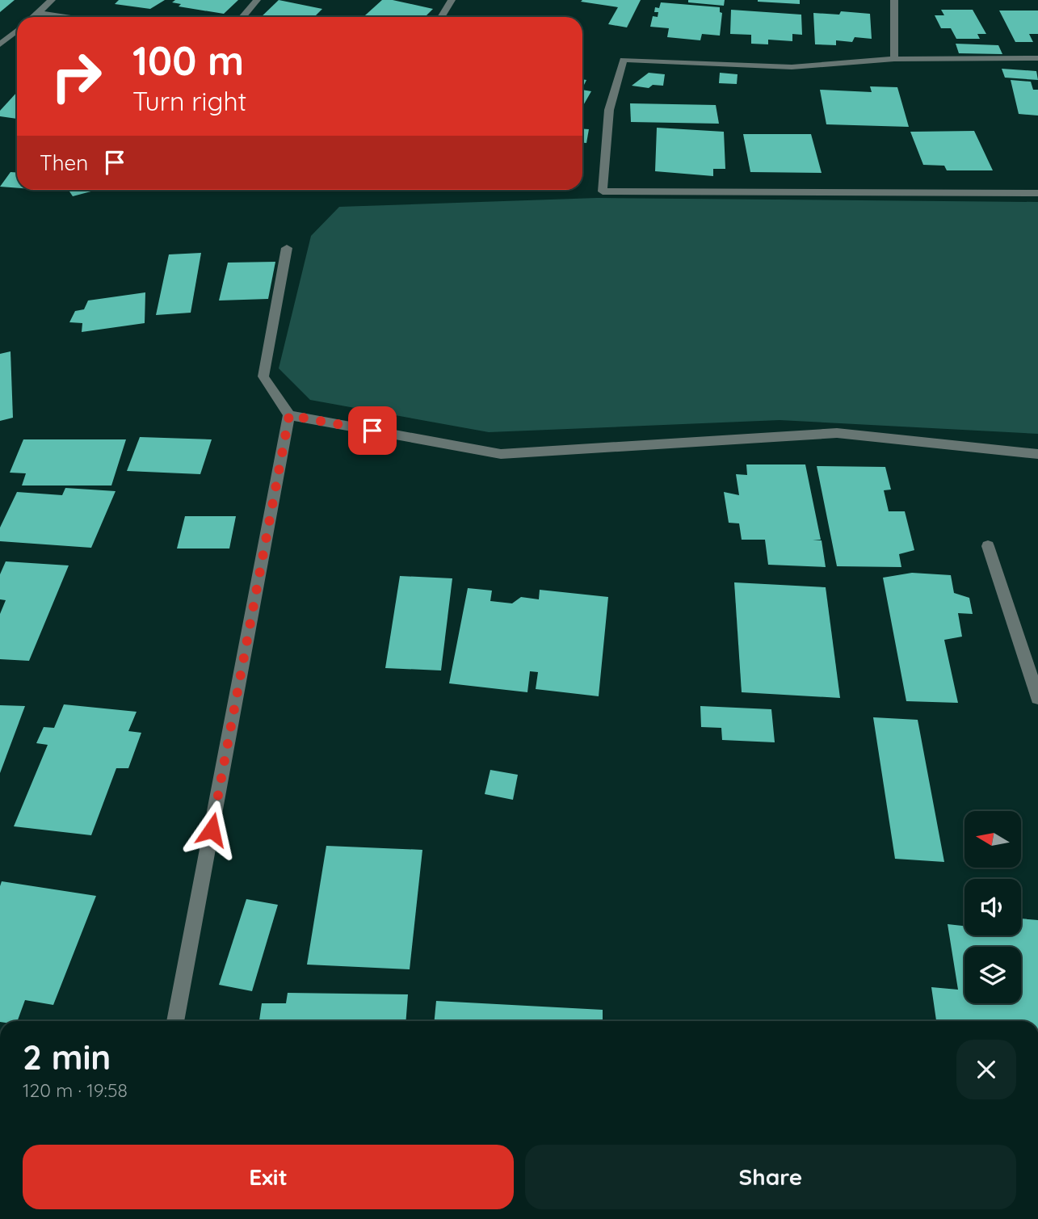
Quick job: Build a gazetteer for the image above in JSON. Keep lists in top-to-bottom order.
{
  "north": "left",
  "page": {
    "turn": ["100 m", "Turn right"],
    "then": "Then",
    "heading": ["2 min", "120 m · 19:58"],
    "buttons": ["Exit", "Share"]
  }
}
